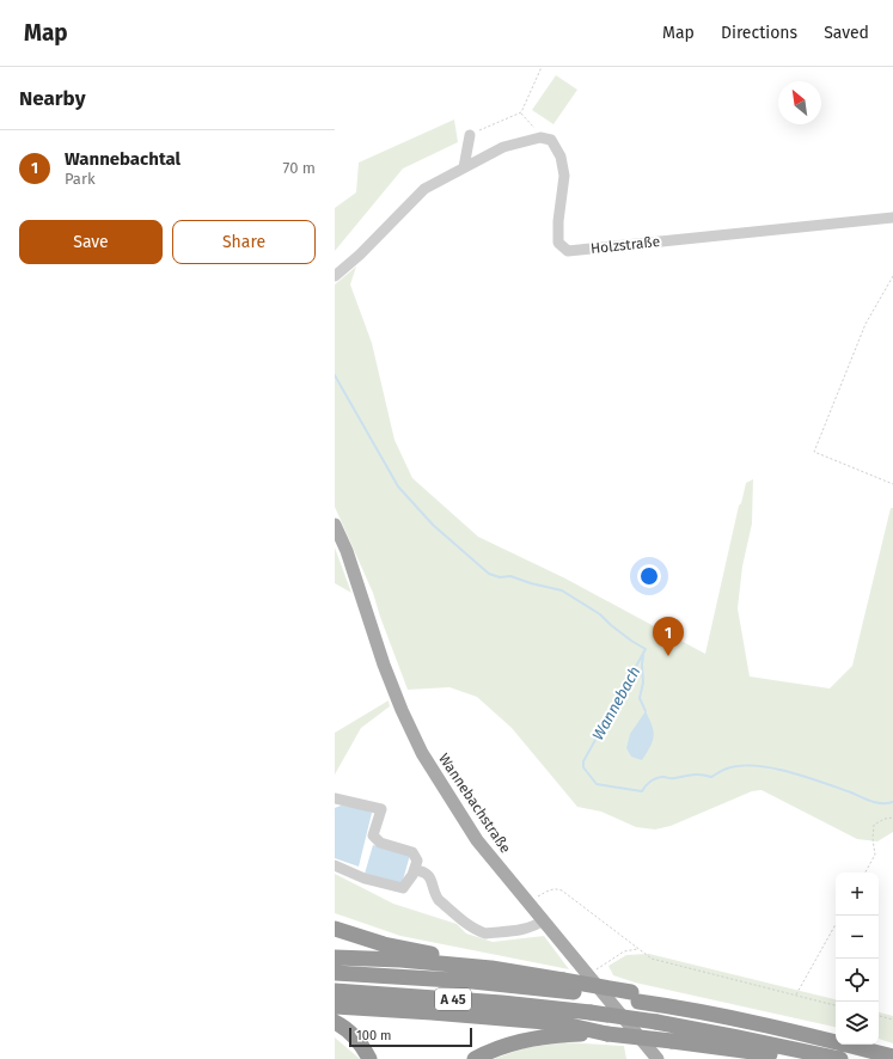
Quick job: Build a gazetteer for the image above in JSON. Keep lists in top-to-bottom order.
{
  "streets": {
    "highway": ["A 45"],
    "main road": ["Wannebachstraße"],
    "street": ["Holzstraße"]
  },
  "water": ["Wannebach"],
  "scale_bar": "100 m",
  "north": "top left",
  "page": {
    "header": "Map",
    "nav": ["Map", "Directions", "Saved"],
    "heading": "Nearby",
    "list": [
      {
        "mark": "1",
        "name": "Wannebachtal",
        "note": "Park",
        "value": "70 m"
      }
    ],
    "buttons": ["Save", "Share"],
    "pins": "1",
    "map_buttons": ["+", "−"],
    "scale": "100 m"
  }
}
